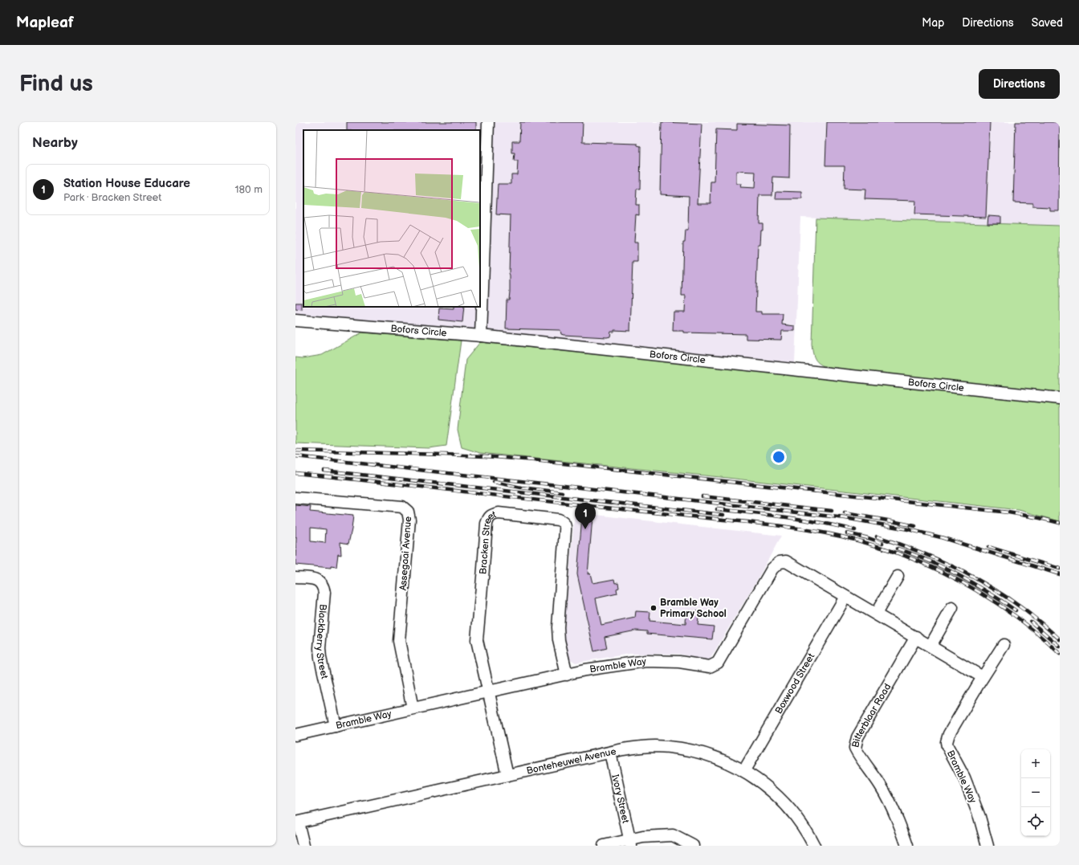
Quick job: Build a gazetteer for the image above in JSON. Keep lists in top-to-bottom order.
{
  "streets": {
    "street": [
      "Bofors Circle",
      "Bracken Street",
      "Assegaai Avenue",
      "Blackberry Street",
      "Bramble Way",
      "Boxwood Street",
      "Bitterblaar Road",
      "Bonteheuwel Avenue",
      "Ivory Street"
    ]
  },
  "crossings": [
    ["Bracken Street", "Bramble Way"],
    ["Bracken Street", "Bonteheuwel Avenue"],
    ["Assegaai Avenue", "Bramble Way"],
    ["Blackberry Street", "Bramble Way"],
    ["Bramble Way", "Boxwood Street"],
    ["Bramble Way", "Bitterblaar Road"],
    ["Boxwood Street", "Bonteheuwel Avenue"],
    ["Bonteheuwel Avenue", "Ivory Street"]
  ],
  "places": ["Bramble Way Primary School"],
  "page": {
    "header": "Mapleaf",
    "nav": ["Map", "Directions", "Saved"],
    "buttons": "Directions",
    "title": "Find us",
    "heading": "Nearby",
    "list": [
      {
        "mark": "1",
        "name": "Station House Educare",
        "note": "Park · Bracken Street",
        "value": "180 m"
      }
    ],
    "pins": "1",
    "map_buttons": ["+", "−"]
  }
}
